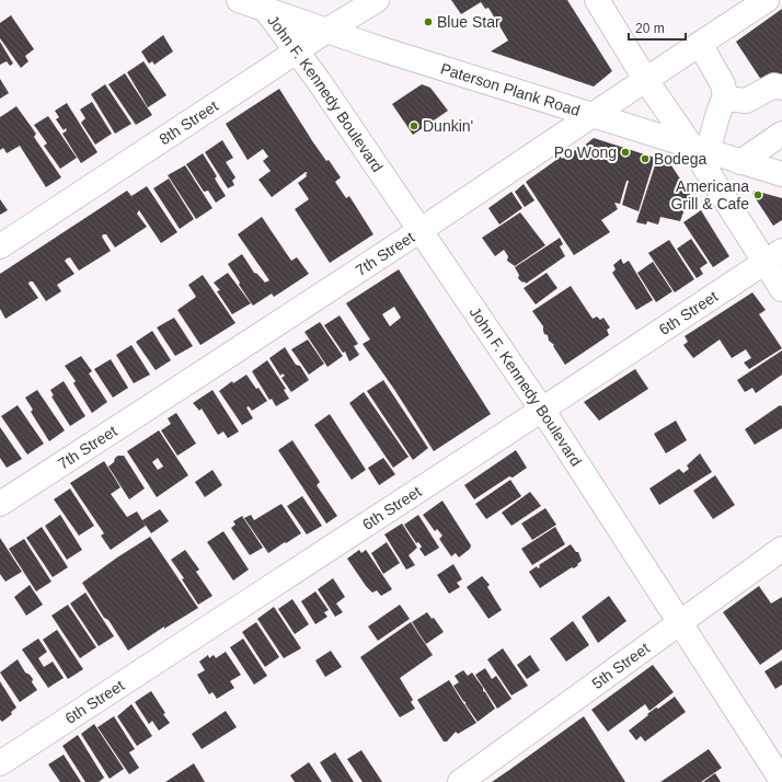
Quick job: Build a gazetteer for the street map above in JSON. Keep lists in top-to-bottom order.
{
  "streets": {
    "street": [
      "Paterson Plank Road",
      "John F. Kennedy Boulevard",
      "8th Street",
      "7th Street",
      "6th Street",
      "5th Street"
    ]
  },
  "crossings": [
    ["Paterson Plank Road", "John F. Kennedy Boulevard"],
    ["Paterson Plank Road", "8th Street"],
    ["Paterson Plank Road", "7th Street"],
    ["John F. Kennedy Boulevard", "8th Street"],
    ["John F. Kennedy Boulevard", "7th Street"],
    ["John F. Kennedy Boulevard", "6th Street"],
    ["John F. Kennedy Boulevard", "5th Street"]
  ],
  "places": [
    "Blue Star",
    "Dunkin'",
    "Po Wong",
    "Bodega",
    "Americana Grill & Cafe"
  ],
  "scale_bar": "20 m"
}
